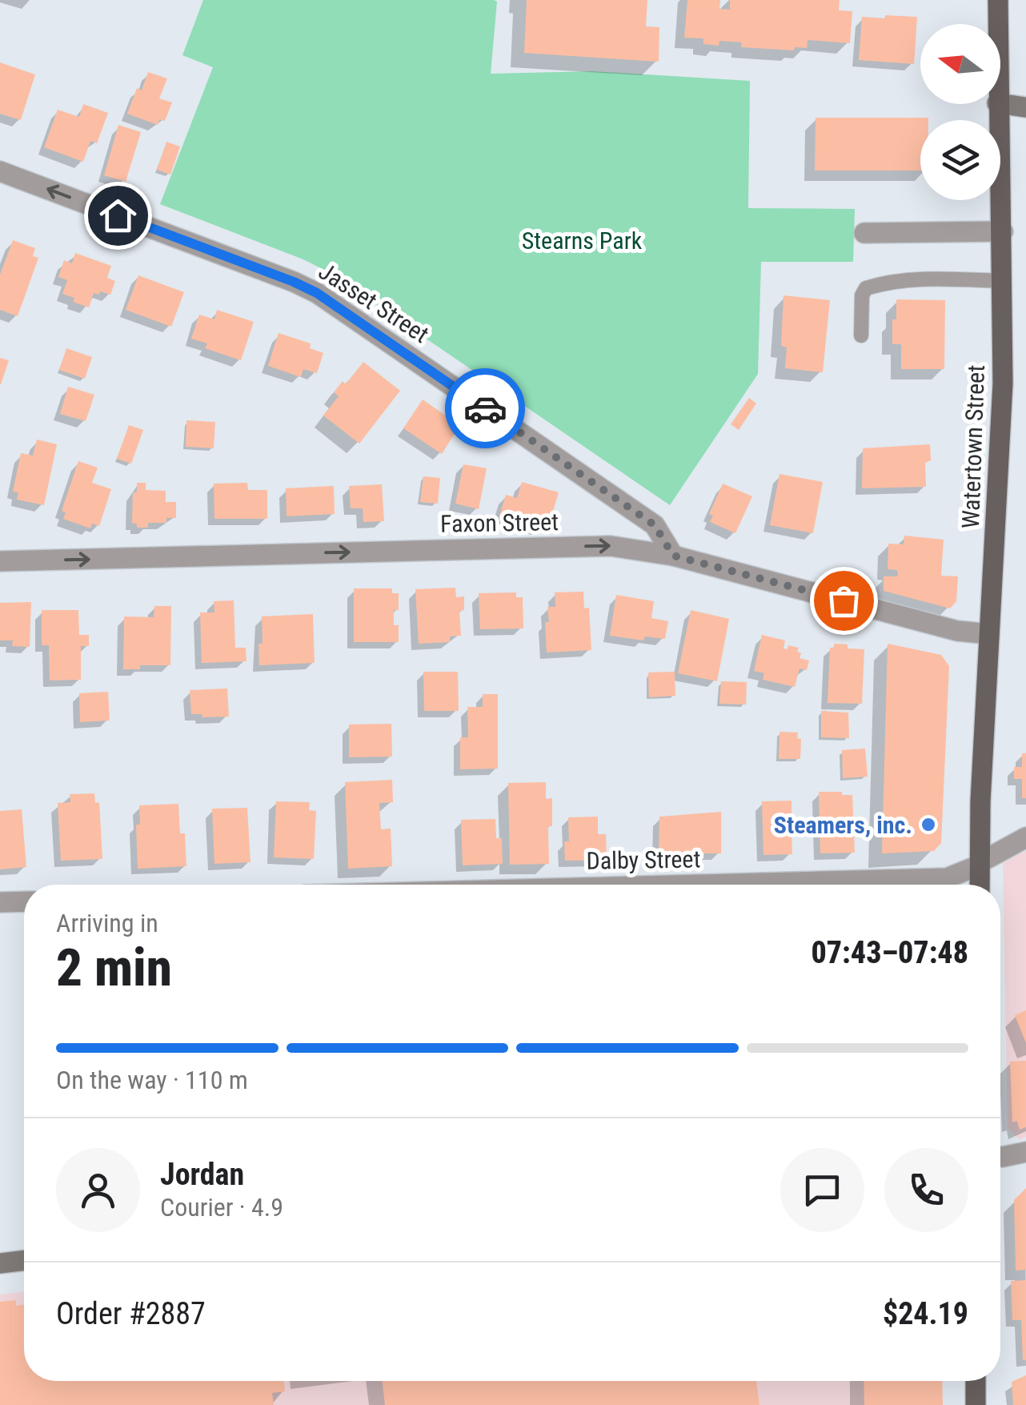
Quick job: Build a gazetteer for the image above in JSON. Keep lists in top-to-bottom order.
{
  "streets": {
    "main road": ["Watertown Street"],
    "street": ["Jasset Street", "Faxon Street", "Dalby Street"]
  },
  "crossings": [
    ["Jasset Street", "Faxon Street"],
    ["Watertown Street", "Faxon Street"],
    ["Watertown Street", "Dalby Street"]
  ],
  "one_way": ["Jasset Street", "Faxon Street"],
  "parks": ["Stearns Park"],
  "places": ["Steamers, inc."],
  "north": "left",
  "page": {
    "heading": ["2 min", "Arriving in", "07:43–07:48"],
    "panel": [
      "Jordan",
      "Courier · 4.9",
      "Order #2887",
      "$24.19"
    ],
    "bar": "On the way · 110 m"
  }
}
